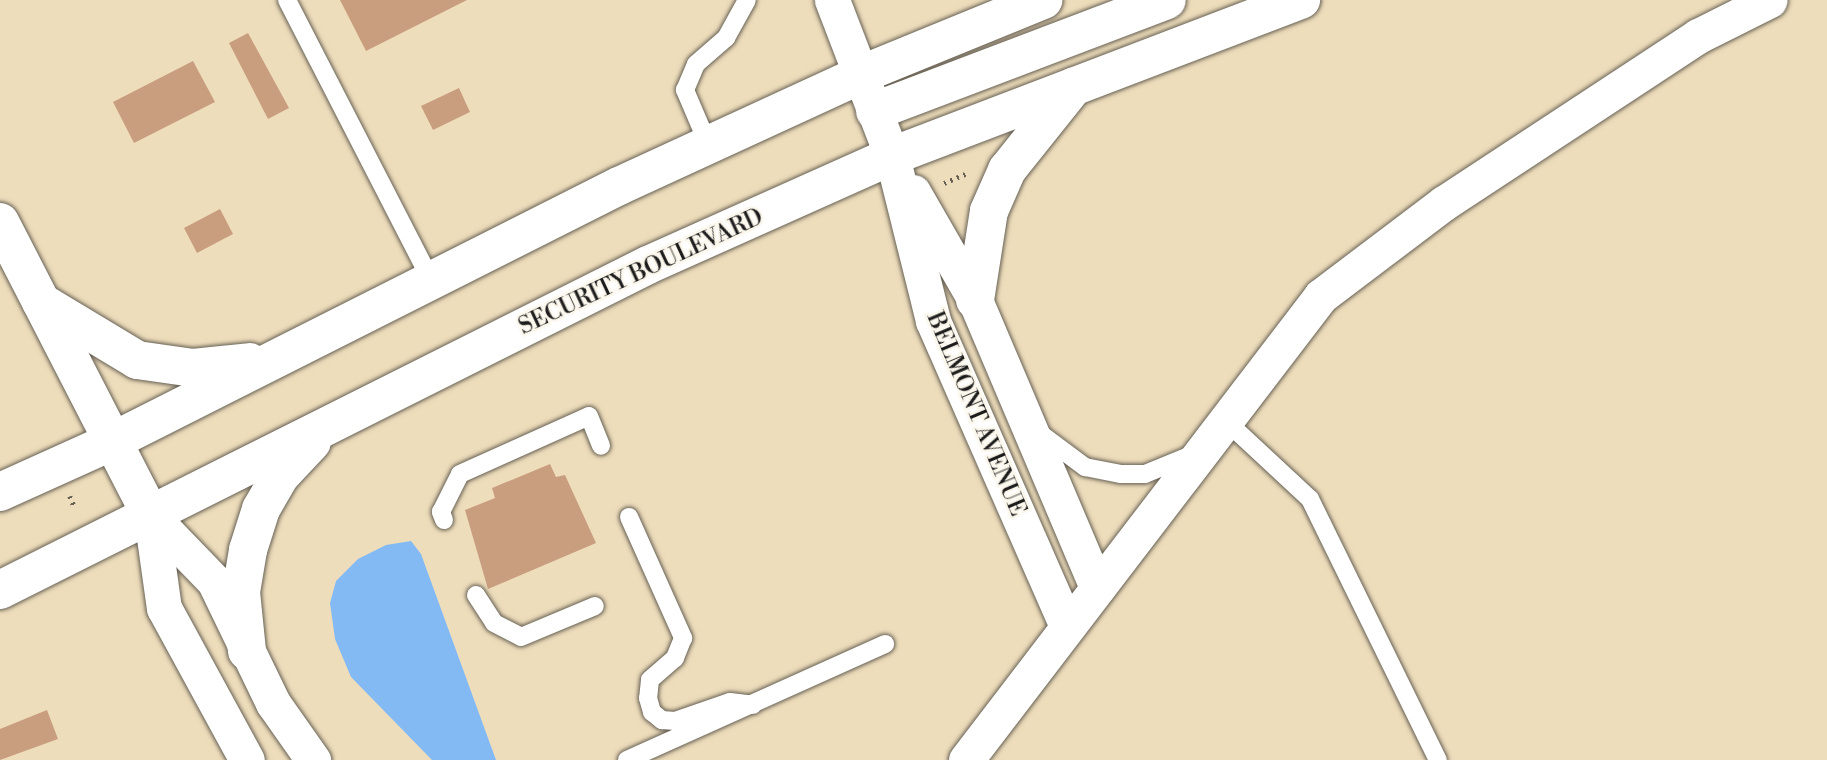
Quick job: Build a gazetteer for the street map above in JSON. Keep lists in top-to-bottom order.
{
  "streets": {
    "main road": ["SECURITY BOULEVARD"],
    "street": ["BELMONT AVENUE"]
  },
  "crossings": [
    ["SECURITY BOULEVARD", "BELMONT AVENUE"]
  ]
}
